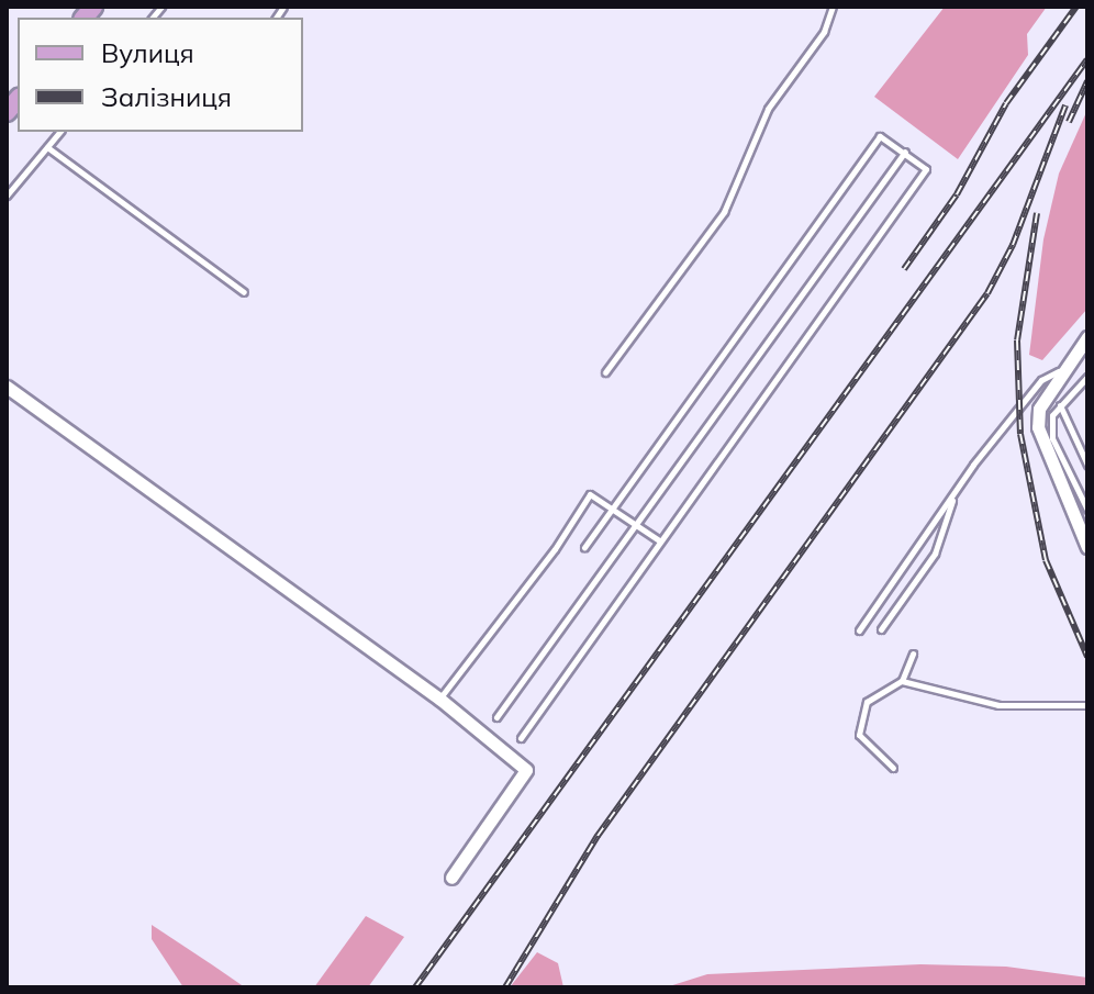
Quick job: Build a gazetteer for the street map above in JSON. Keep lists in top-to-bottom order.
{
  "legend": ["Вулиця", "Залізниця"]
}
